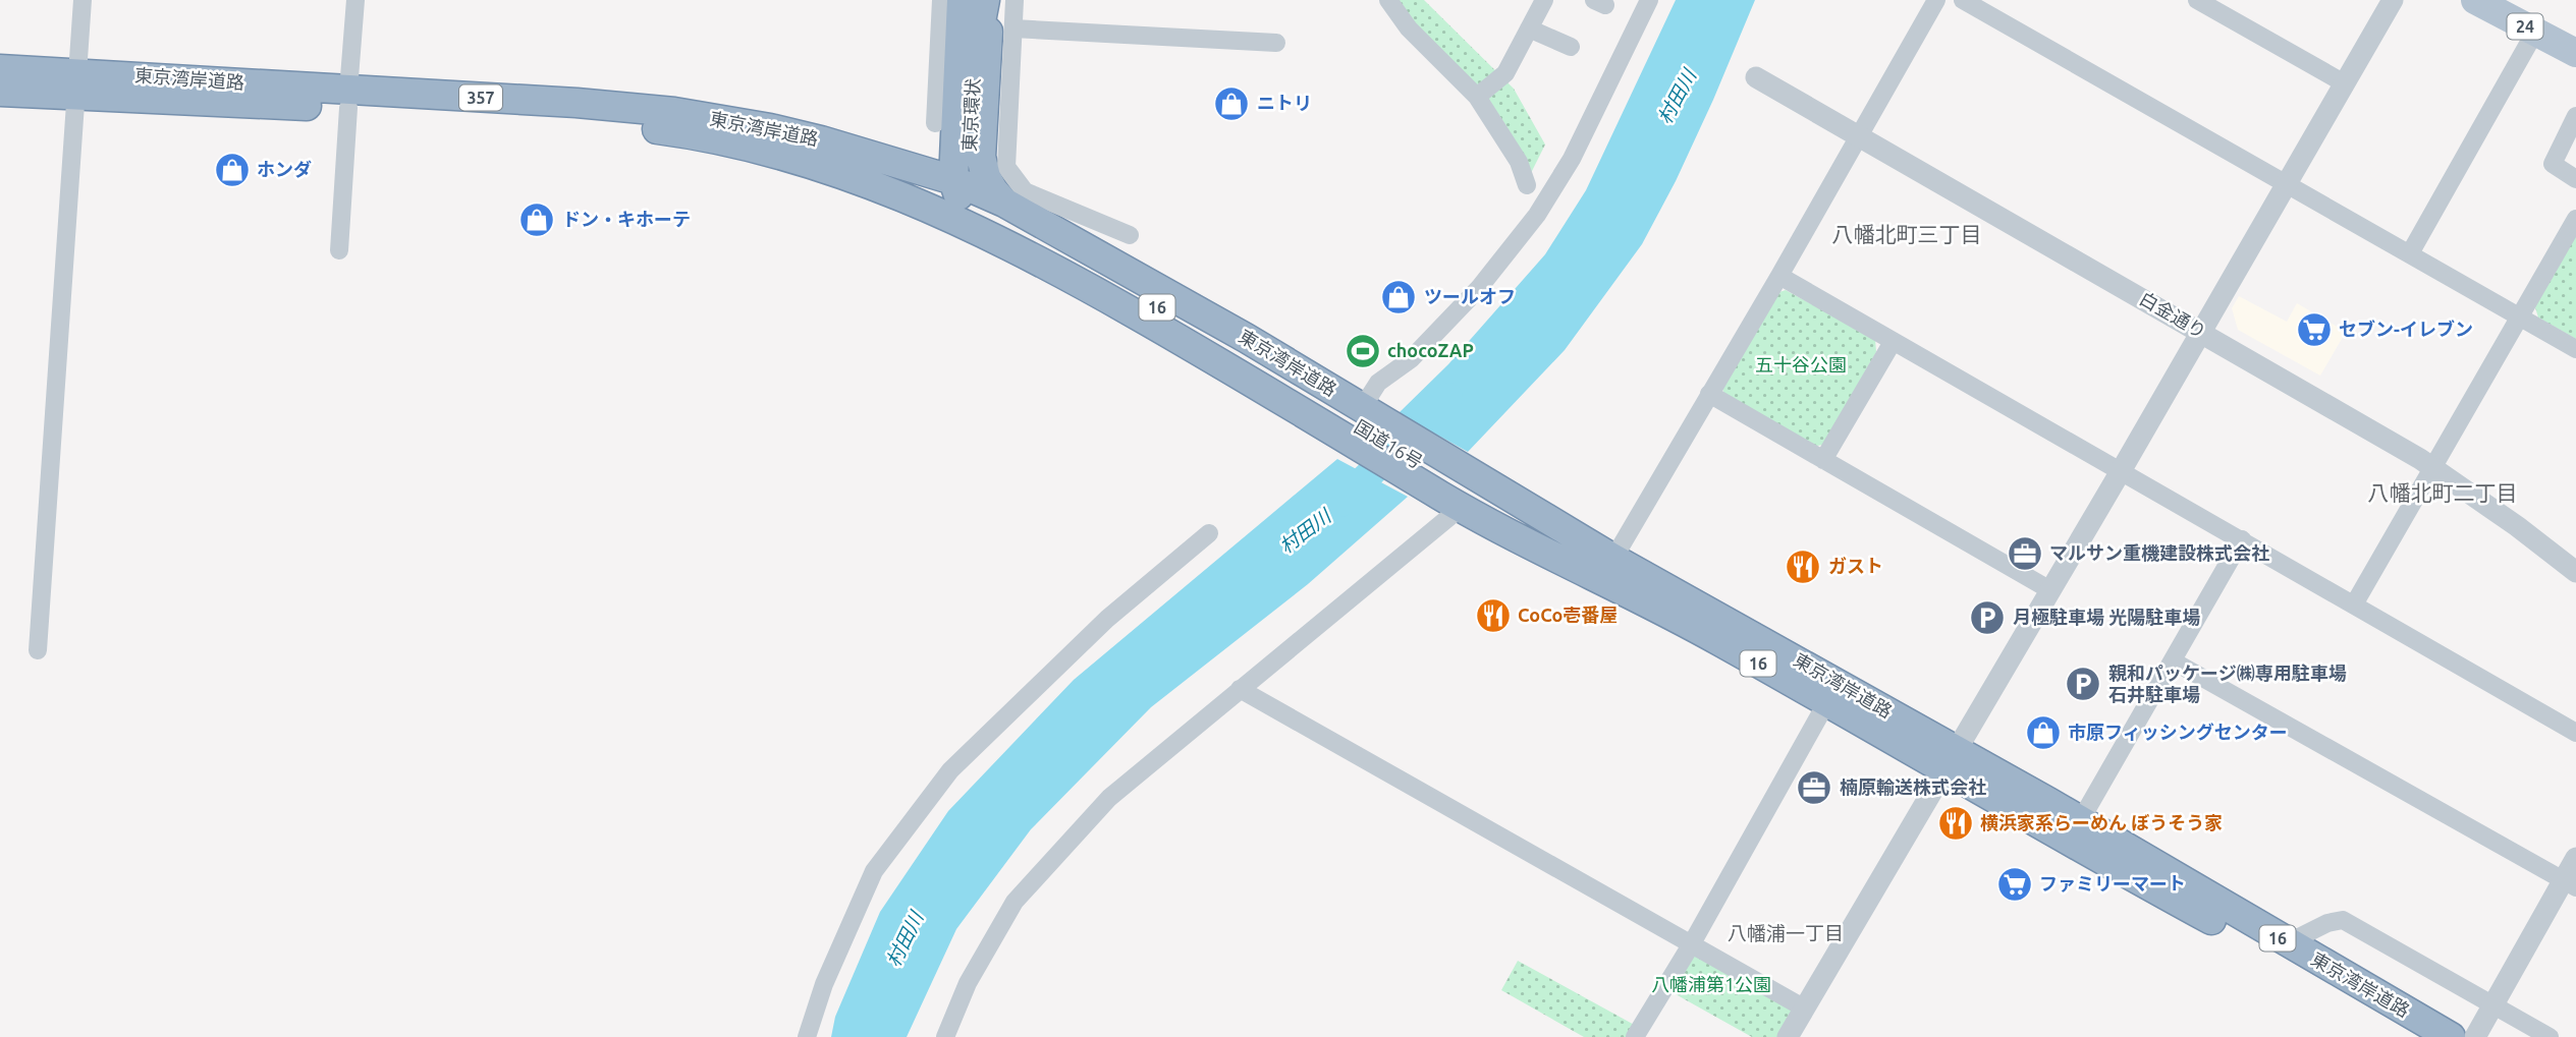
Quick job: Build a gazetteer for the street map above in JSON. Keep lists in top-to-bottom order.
{
  "streets": {
    "highway": [
      "東京湾岸道路",
      "357",
      "東京環状",
      "16",
      "国道16号"
    ],
    "main road": ["24"],
    "street": ["白金通り"]
  },
  "crossings": [
    ["東京湾岸道路", "東京環状"],
    ["東京湾岸道路", "国道16号"],
    ["東京環状", "国道16号"]
  ],
  "districts": ["八幡北町三丁目", "八幡北町二丁目", "八幡浦一丁目"],
  "water": ["村田川"],
  "parks": ["五十谷公園", "八幡浦第1公園"],
  "places": {
    "shop": [
      "ニトリ",
      "ホンダ",
      "ドン・キホーテ",
      "ツールオフ",
      "市原フィッシングセンター"
    ],
    "supermarket": ["セブン-イレブン", "ファミリーマート"],
    "sports": ["chocoZAP"],
    "office": ["マルサン重機建設株式会社", "楠原輸送株式会社"],
    "restaurant": ["ガスト", "CoCo壱番屋", "横浜家系らーめん ぼうそう家"],
    "parking": ["月極駐車場 光陽駐車場", "親和パッケージ㈱専用駐車場 石井駐車場"]
  }
}
